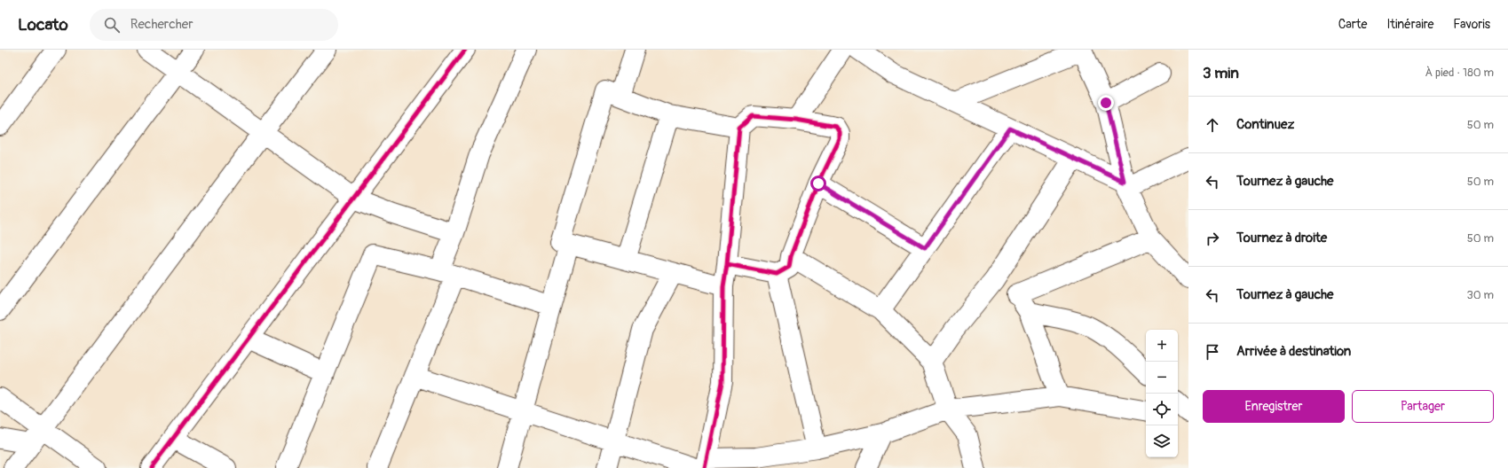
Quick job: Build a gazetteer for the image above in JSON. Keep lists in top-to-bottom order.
{
  "page": {
    "header": "Locato",
    "search": "Rechercher",
    "nav": ["Carte", "Itinéraire", "Favoris"],
    "heading": ["3 min", "À pied · 180 m"],
    "list": [
      ["Continuez", "50 m"],
      ["Tournez à gauche", "50 m"],
      ["Tournez à droite", "50 m"],
      ["Tournez à gauche", "30 m"],
      "Arrivée à destination"
    ],
    "map_buttons": ["+", "−"],
    "buttons": ["Enregistrer", "Partager"]
  }
}
